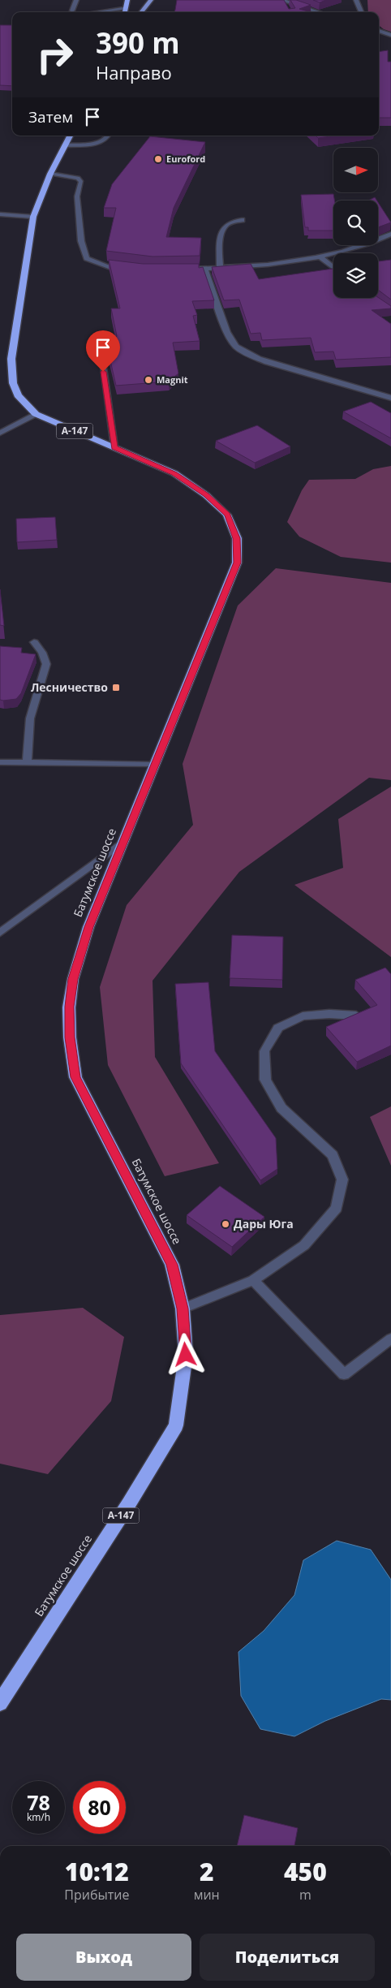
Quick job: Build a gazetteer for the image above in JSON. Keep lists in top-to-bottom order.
{
  "streets": {
    "highway": ["А-147", "Батумское шоссе"]
  },
  "places": {
    "other": ["Euroford", "Magnit", "Дары Юга"],
    "transit": ["Лесничество"]
  },
  "north": "right",
  "page": {
    "turn": ["390 m", "Направо"],
    "then": "Затем",
    "speed": "78 km/h",
    "limit": "80",
    "eta": [
      "10:12",
      "Прибытие",
      "2",
      "мин",
      "450",
      "m"
    ],
    "buttons": ["Выход", "Поделиться"]
  }
}
